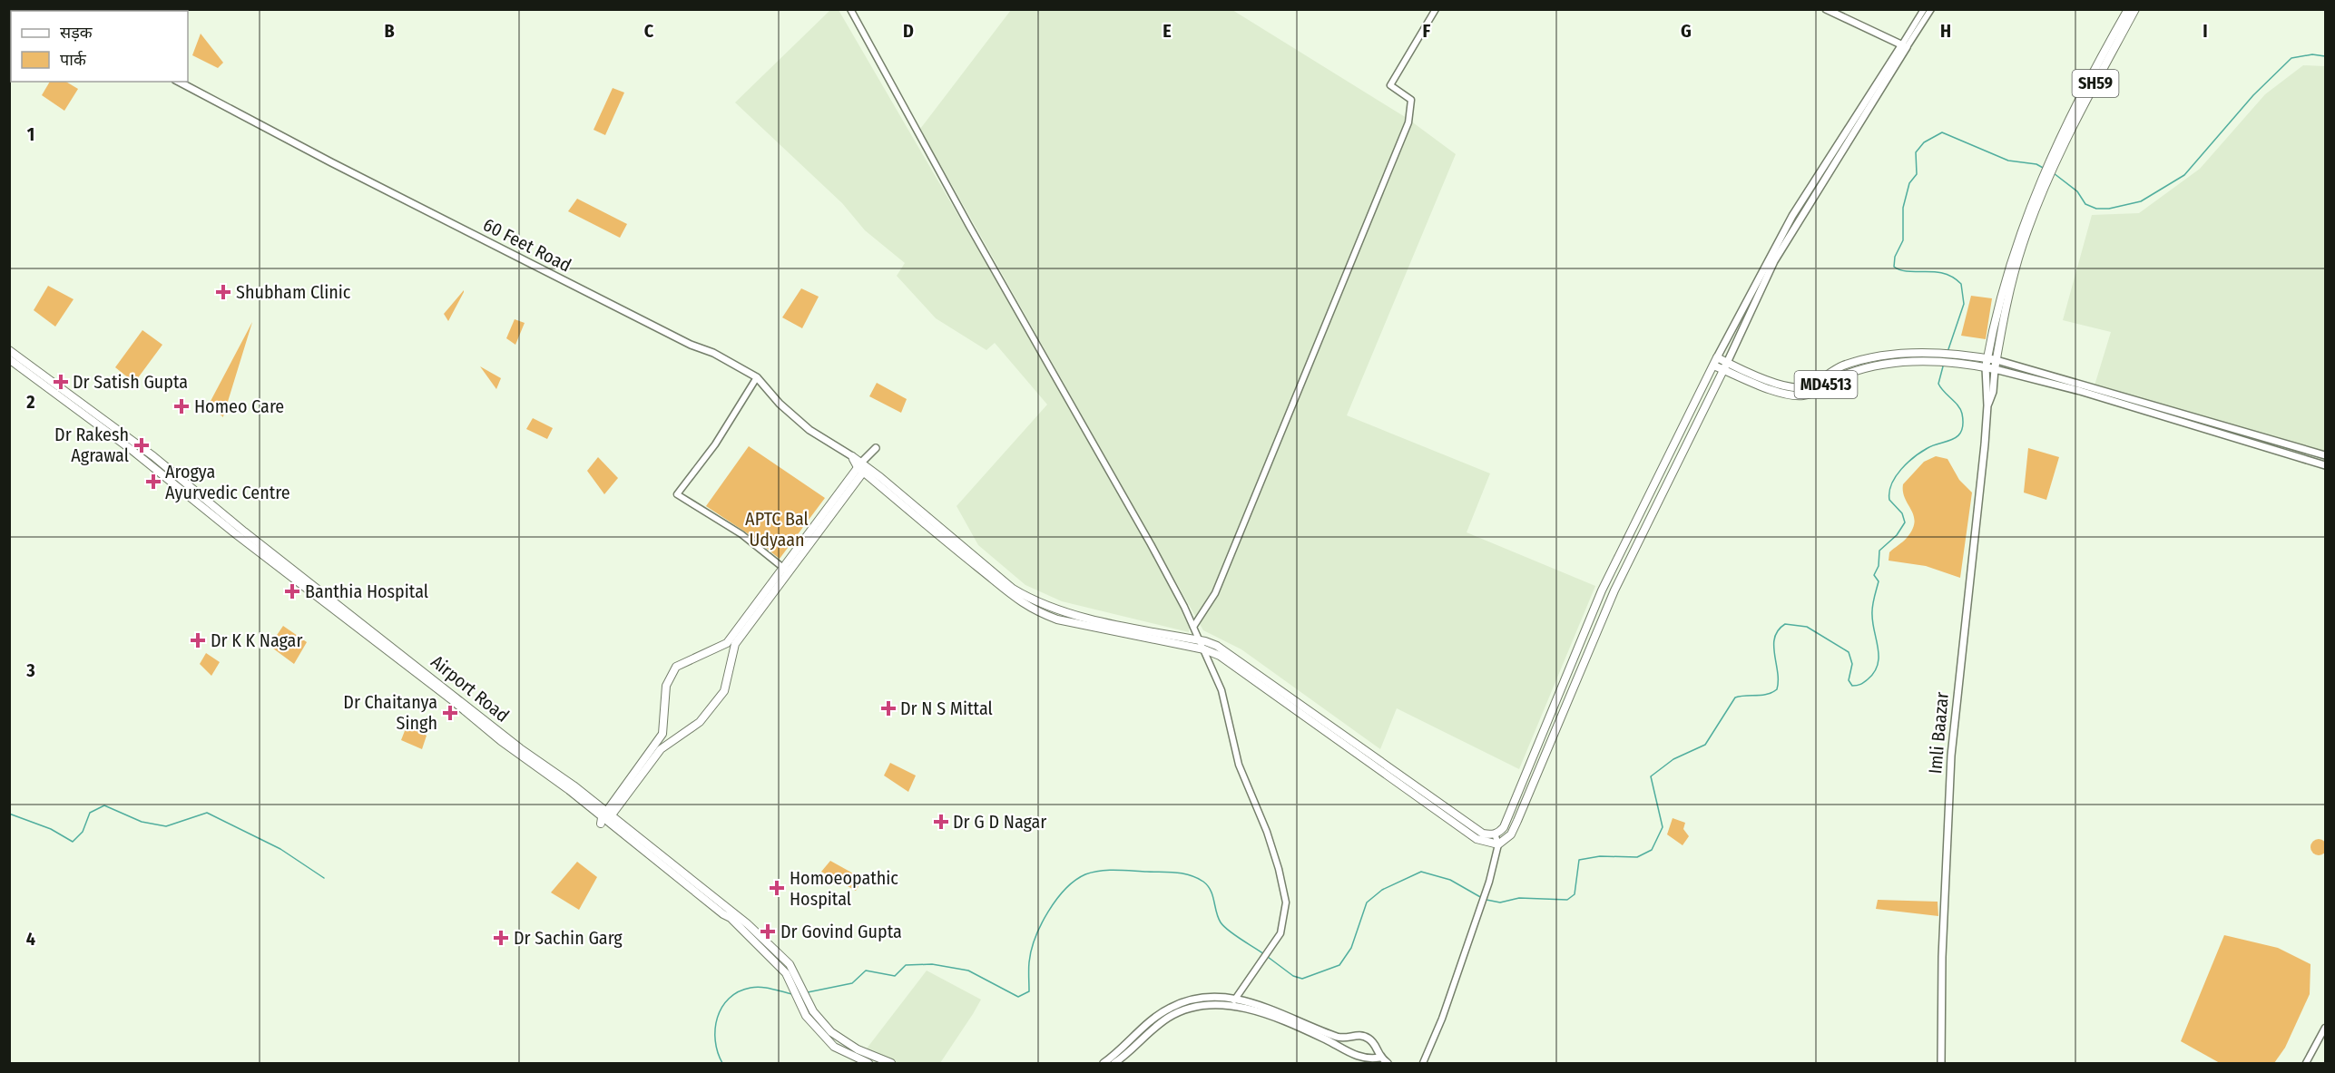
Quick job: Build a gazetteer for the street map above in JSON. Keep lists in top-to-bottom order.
{
  "streets": {
    "main road": [
      "SH59",
      "60 Feet Road",
      "MD4513",
      "Airport Road",
      "Imli Baazar"
    ]
  },
  "crossings": [
    ["SH59", "MD4513"]
  ],
  "parks": ["APTC Bal Udyaan"],
  "places": {
    "health": [
      "Shubham Clinic",
      "Dr Satish Gupta",
      "Homeo Care",
      "Dr Rakesh Agrawal",
      "Arogya Ayurvedic Centre",
      "Banthia Hospital",
      "Dr K K Nagar",
      "Dr N S Mittal",
      "Dr Chaitanya Singh",
      "Dr G D Nagar",
      "Homoeopathic Hospital",
      "Dr Govind Gupta",
      "Dr Sachin Garg"
    ]
  },
  "legend": ["सड़क", "पार्क"],
  "grid": {
    "columns": [
      "B",
      "C",
      "D",
      "E",
      "F",
      "G",
      "H",
      "I"
    ],
    "rows": [
      "1",
      "2",
      "3",
      "4"
    ]
  }
}
